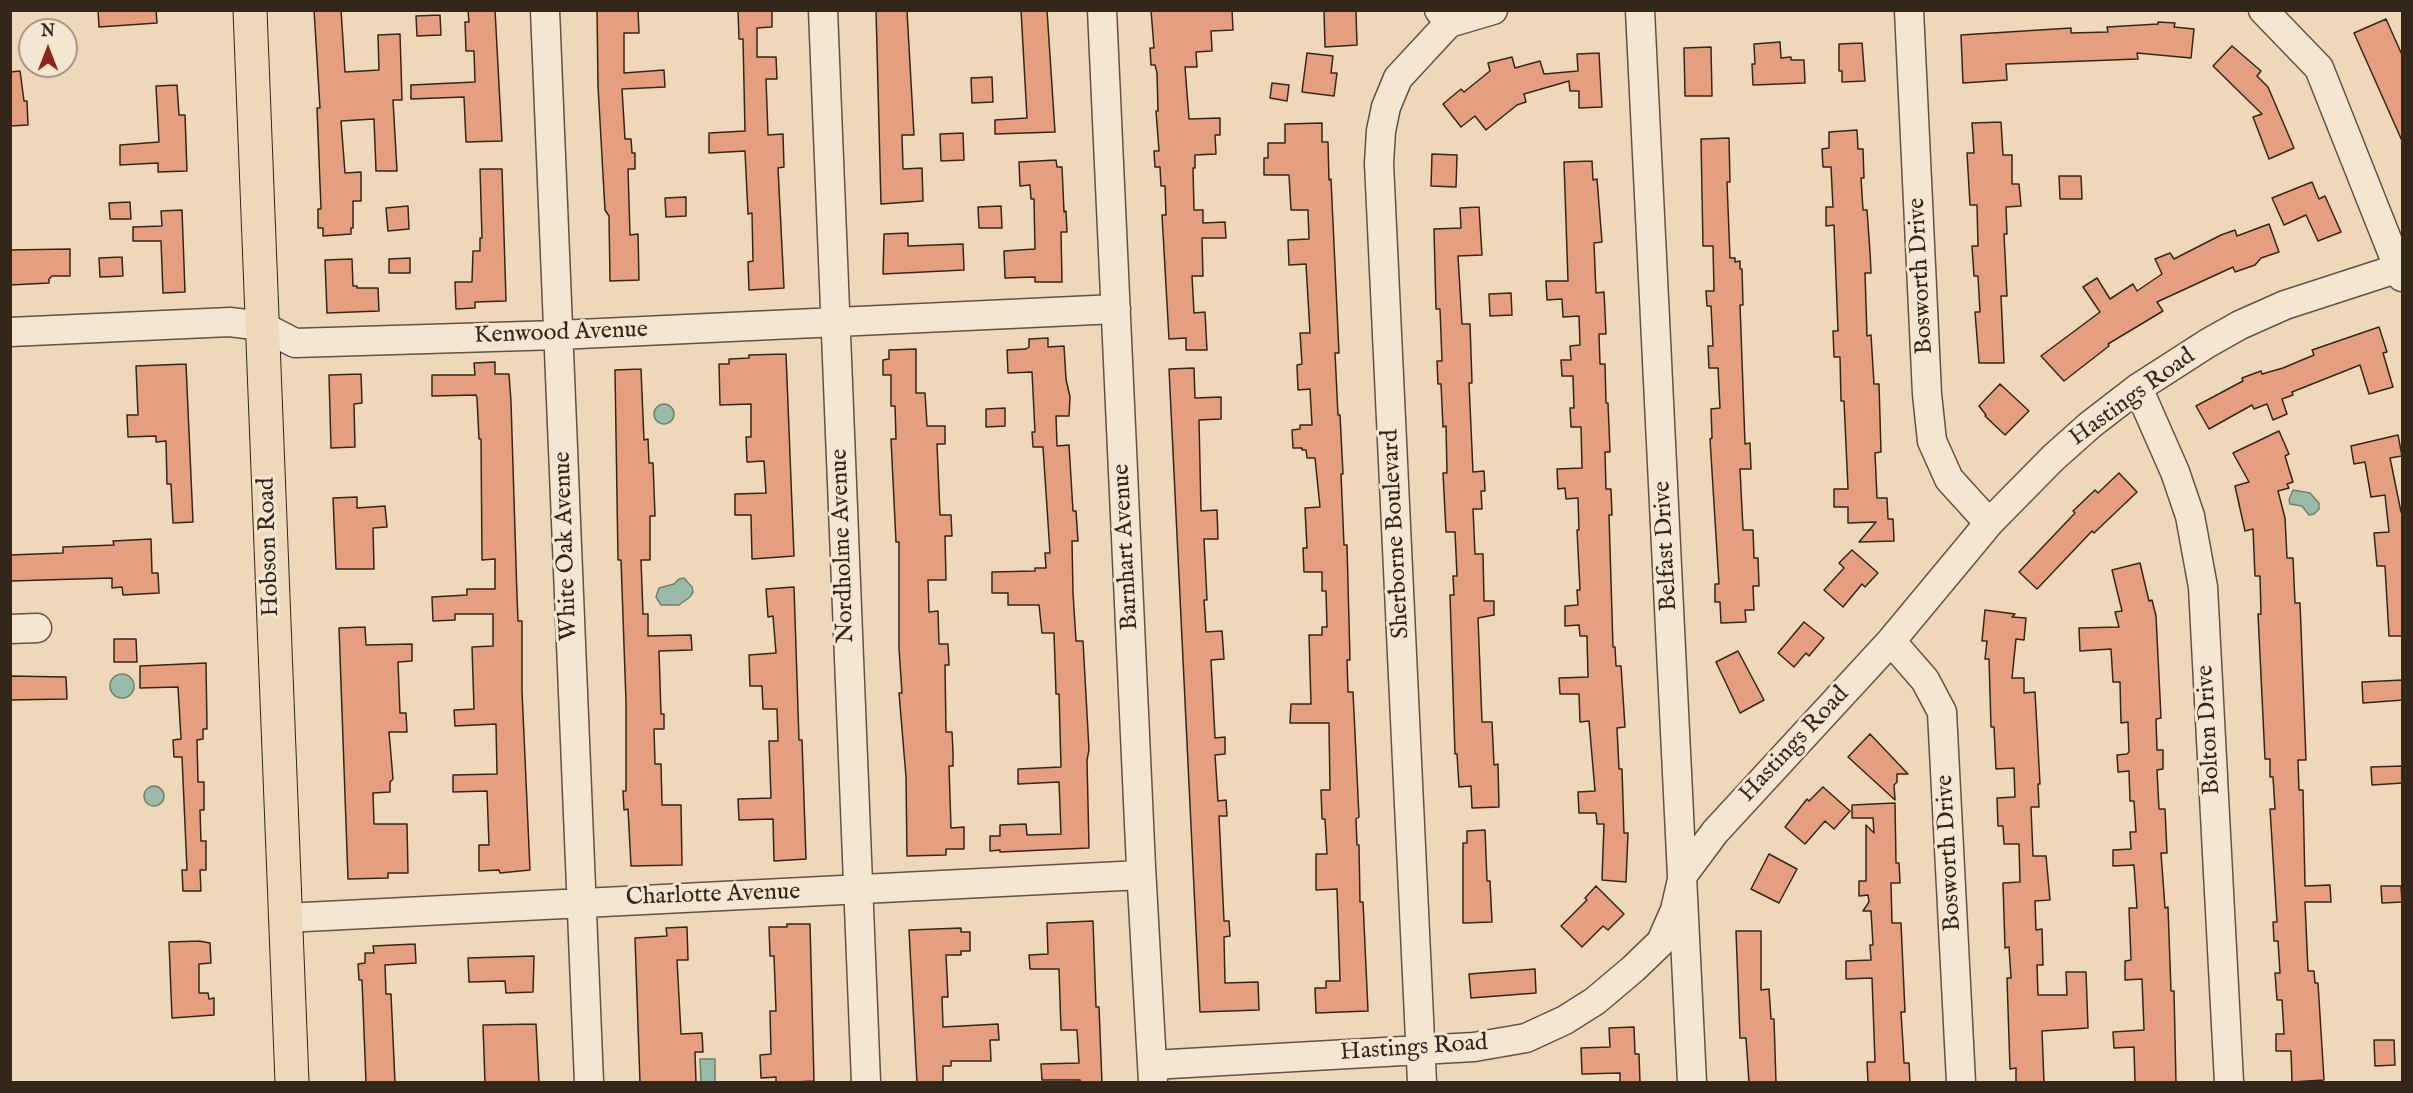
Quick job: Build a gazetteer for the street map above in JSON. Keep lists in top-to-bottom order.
{
  "streets": {
    "main road": ["Hobson Road"],
    "street": [
      "Bosworth Drive",
      "Kenwood Avenue",
      "Hastings Road",
      "Sherborne Boulevard",
      "White Oak Avenue",
      "Nordholme Avenue",
      "Belfast Drive",
      "Barnhart Avenue",
      "Bolton Drive",
      "Charlotte Avenue"
    ]
  },
  "crossings": [
    ["Bosworth Drive", "Hastings Road"],
    ["Kenwood Avenue", "White Oak Avenue"],
    ["Kenwood Avenue", "Nordholme Avenue"],
    ["Kenwood Avenue", "Hobson Road"],
    ["Kenwood Avenue", "Barnhart Avenue"],
    ["Hastings Road", "Sherborne Boulevard"],
    ["Hastings Road", "Belfast Drive"],
    ["Hastings Road", "Barnhart Avenue"],
    ["Hastings Road", "Bolton Drive"],
    ["White Oak Avenue", "Charlotte Avenue"],
    ["Nordholme Avenue", "Charlotte Avenue"],
    ["Hobson Road", "Charlotte Avenue"],
    ["Barnhart Avenue", "Charlotte Avenue"]
  ],
  "north": "top"
}
